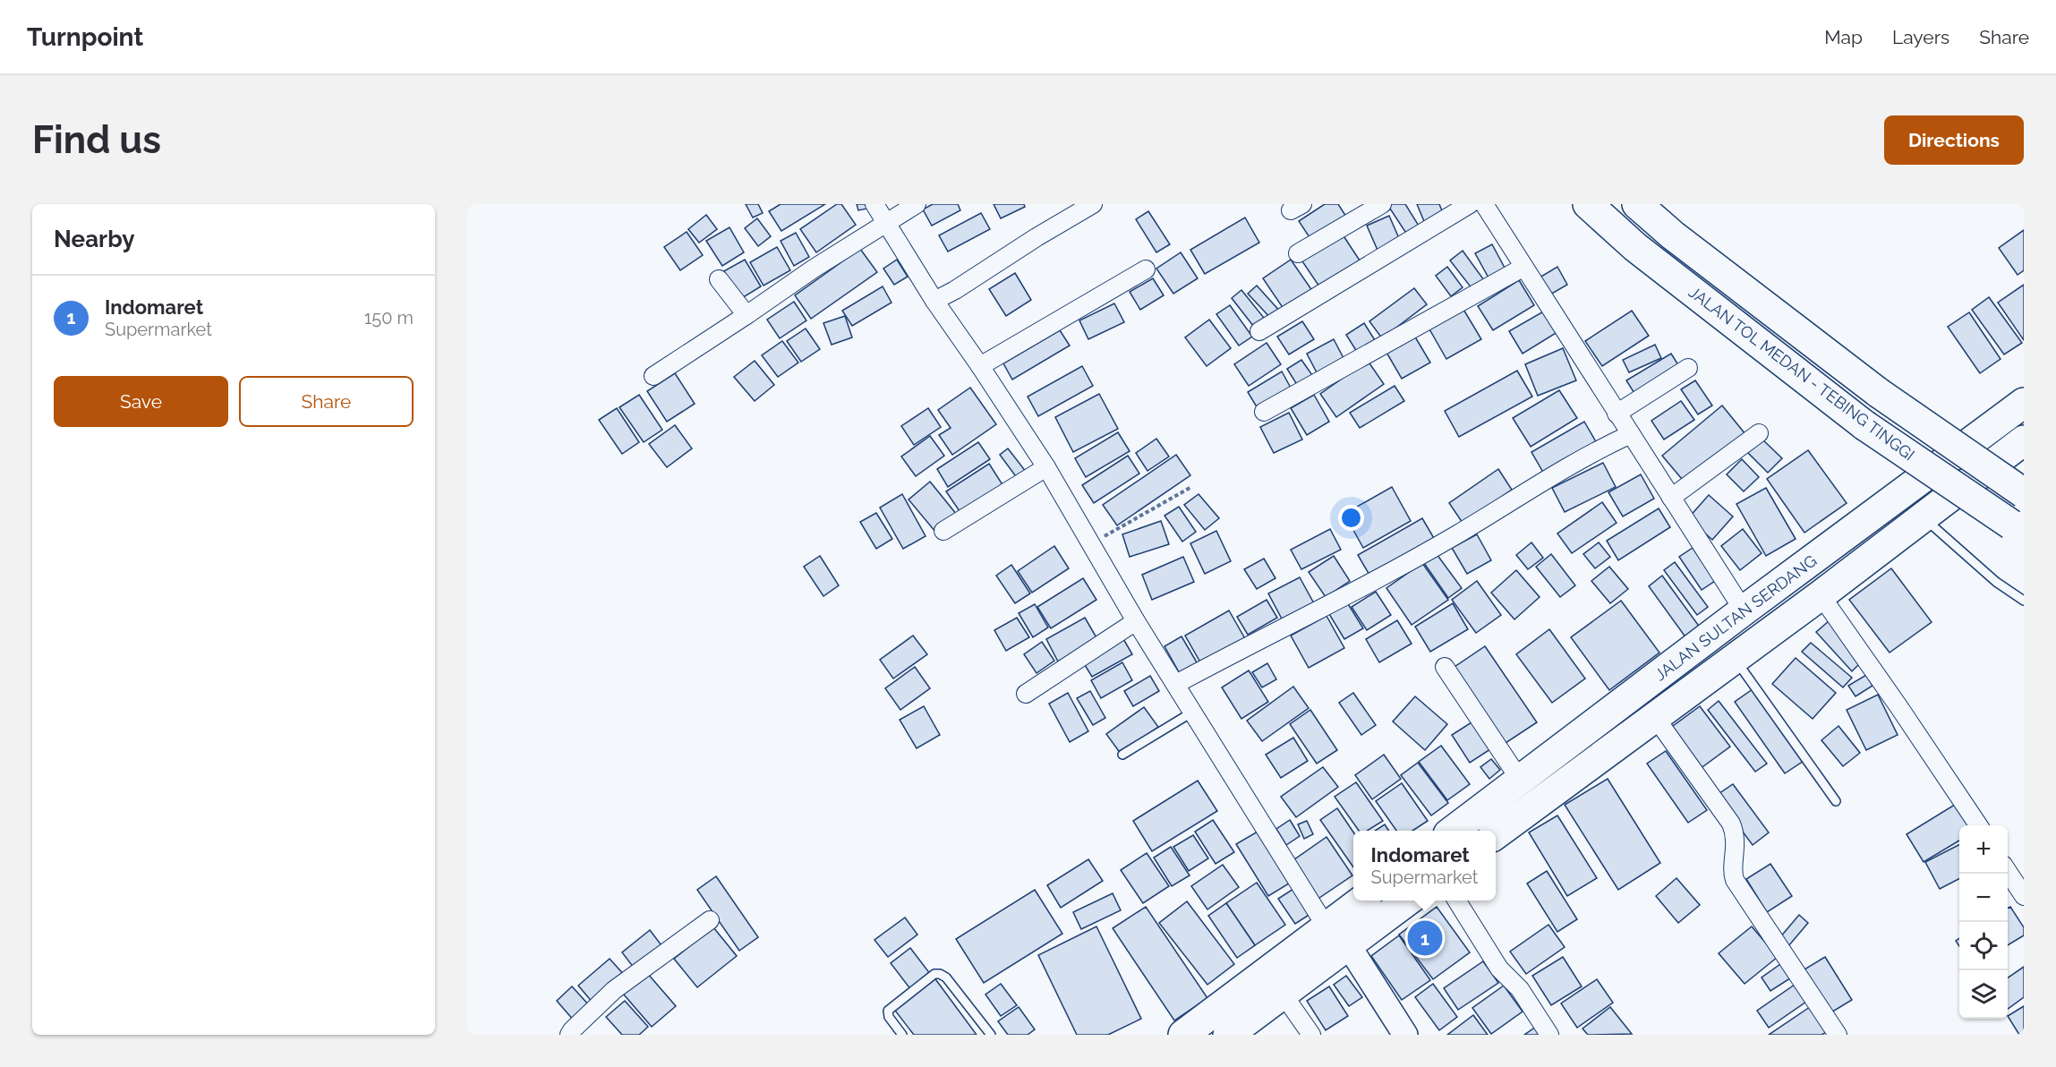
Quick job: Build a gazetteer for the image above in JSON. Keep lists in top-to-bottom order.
{
  "streets": {
    "highway": ["JALAN TOL MEDAN - TEBING TINGGI", "JALAN SULTAN SERDANG"]
  },
  "page": {
    "header": "Turnpoint",
    "nav": ["Map", "Layers", "Share"],
    "buttons": [
      "Directions",
      ["Save", "Share"]
    ],
    "title": "Find us",
    "heading": "Nearby",
    "list": [
      {
        "mark": "1",
        "name": "Indomaret",
        "note": "Supermarket",
        "value": "150 m"
      }
    ],
    "map_buttons": ["+", "−"],
    "popup": ["Indomaret", "Supermarket"],
    "pins": "1"
  }
}
